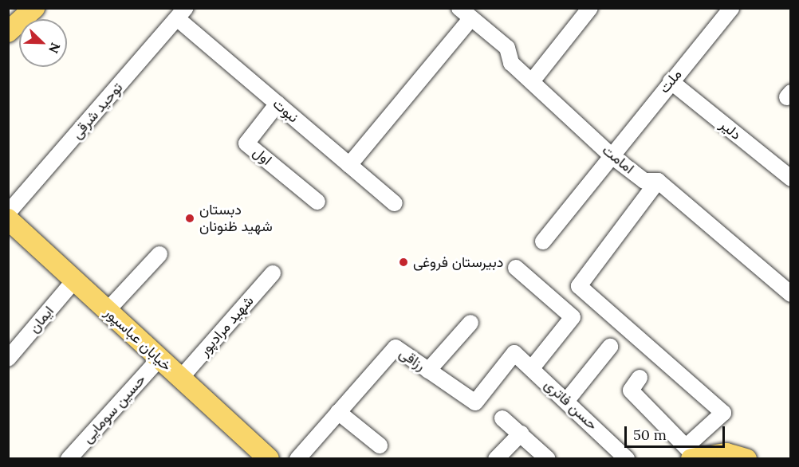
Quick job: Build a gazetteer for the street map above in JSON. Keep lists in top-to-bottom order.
{
  "streets": {
    "main road": ["خیابان عباسپور"],
    "street": [
      "ملت",
      "توحید شرقی",
      "نبوت",
      "دلیر",
      "اول",
      "امامت",
      "ایمان",
      "شهید مرادپور",
      "رزاقی",
      "حسن فاتری",
      "حسین سومایی"
    ]
  },
  "crossings": [
    ["ملت", "دلیر"],
    ["ملت", "امامت"],
    ["توحید شرقی", "نبوت"],
    ["نبوت", "اول"],
    ["ایمان", "خیابان عباسپور"],
    ["شهید مرادپور", "خیابان عباسپور"],
    ["خیابان عباسپور", "حسین سومایی"],
    ["رزاقی", "حسن فاتری"]
  ],
  "places": ["دبستان شهید ظنونان", "دبیرستان فروغی"],
  "scale_bar": "50 m",
  "north": "bottom right"
}
